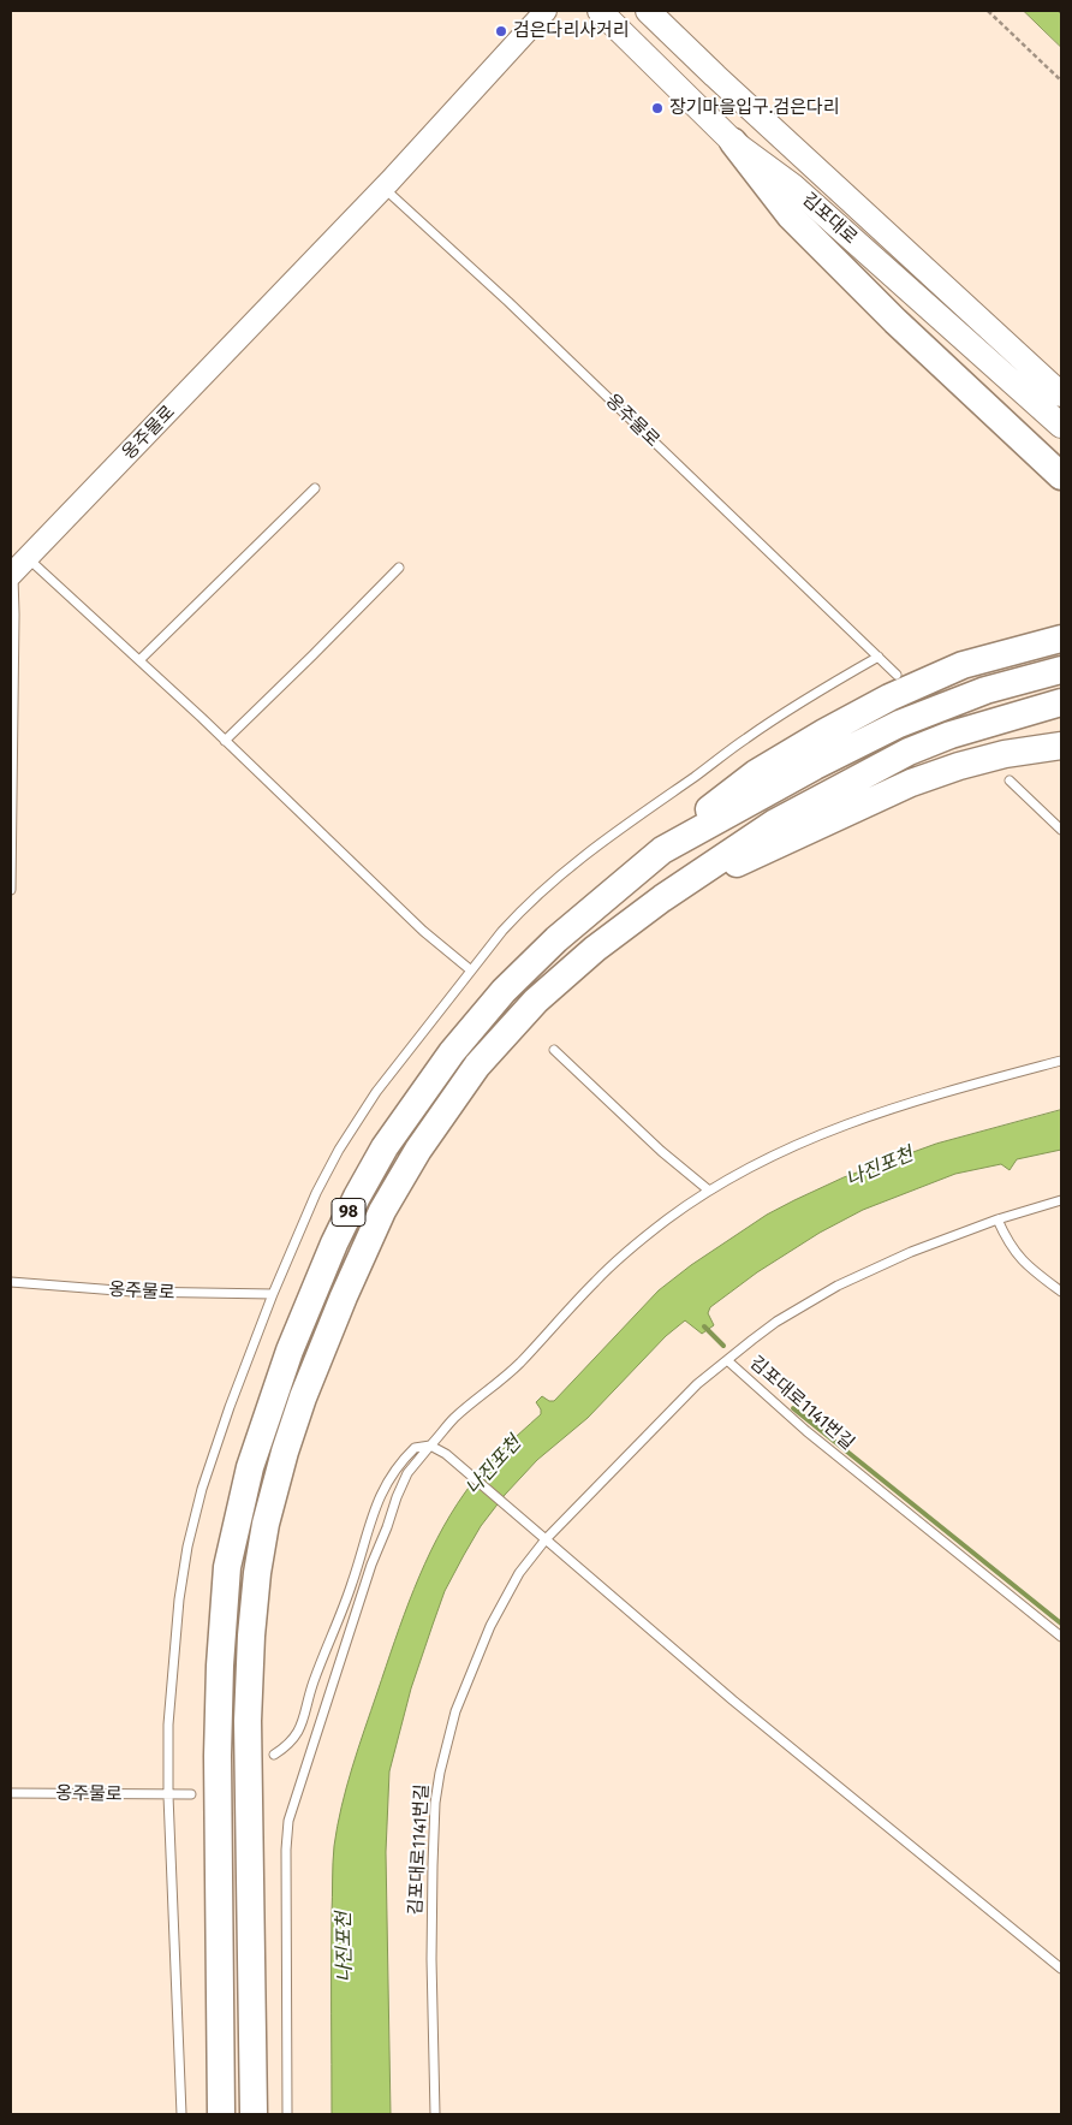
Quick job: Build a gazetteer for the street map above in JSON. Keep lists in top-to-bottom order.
{
  "streets": {
    "highway": ["98"],
    "main road": ["김포대로"],
    "street": ["옹주물로"],
    "lane": ["김포대로1141번길"]
  },
  "water": ["나진포천"],
  "places": ["검은다리사거리", "장기마을입구.검은다리"]
}
